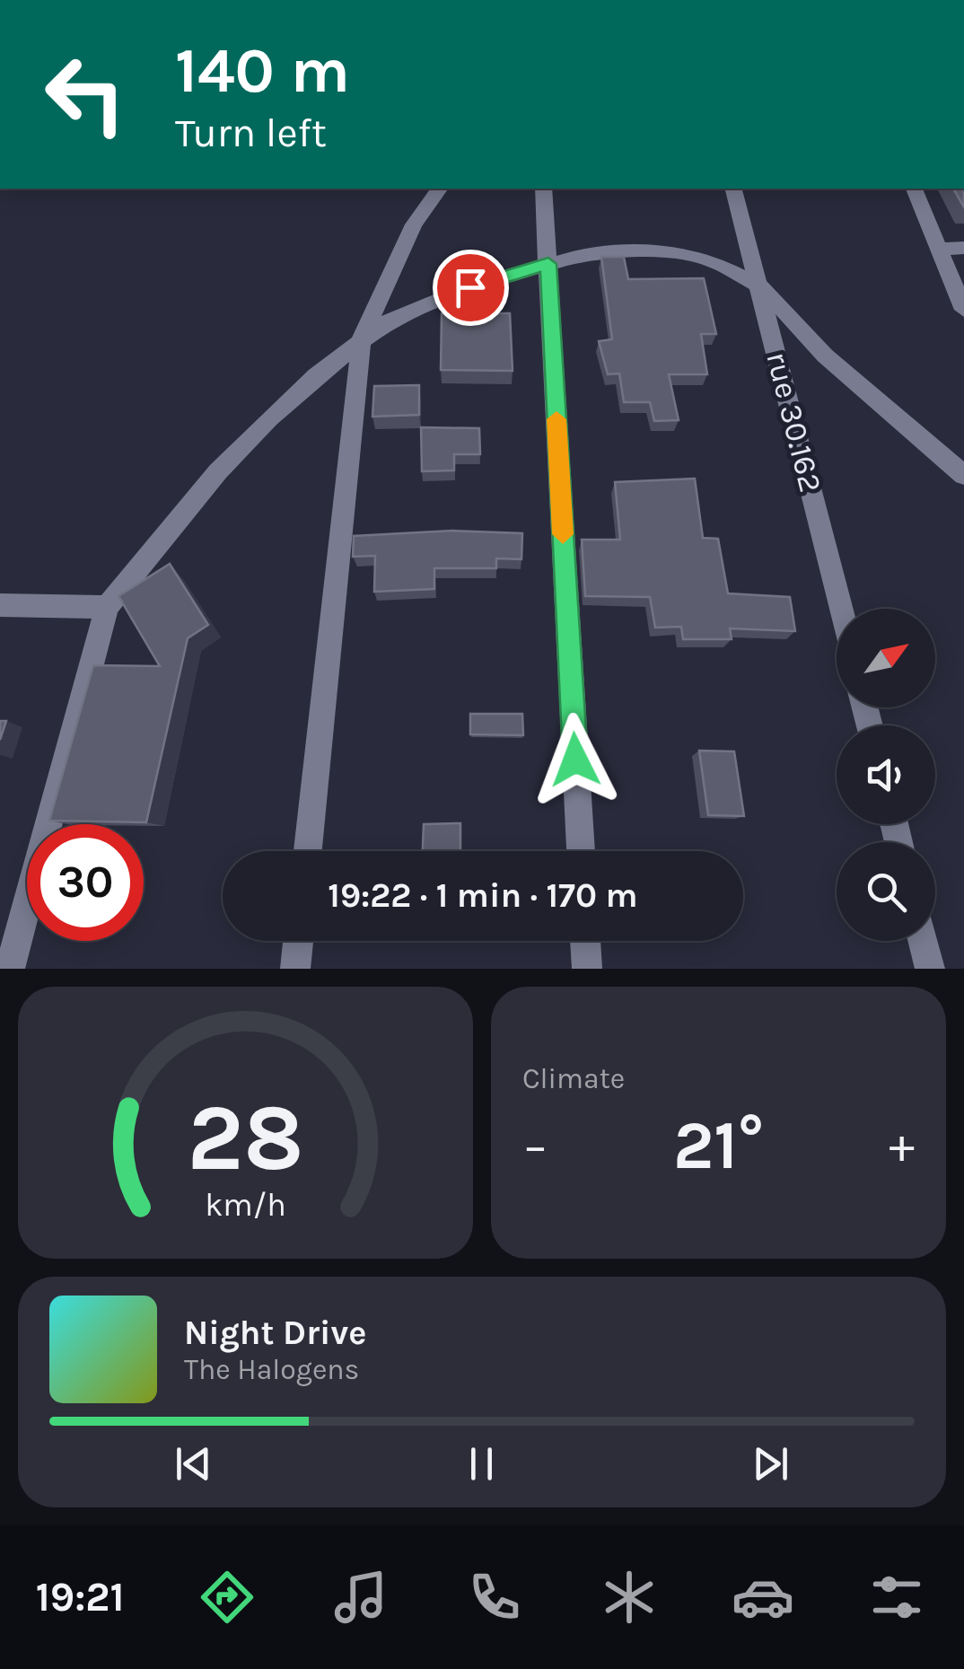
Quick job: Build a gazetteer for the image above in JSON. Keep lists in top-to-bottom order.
{
  "streets": {
    "street": ["rue 30.162"]
  },
  "north": "top right",
  "page": {
    "turn": ["140 m", "Turn left"],
    "limit": "30",
    "trip": "19:22 · 1 min · 170 m",
    "tile": "Climate",
    "heat": ["−", "21°", "+"],
    "song": ["Night Drive", "The Halogens"],
    "tabs": "19:21",
    "gauge": ["28", "km/h"]
  }
}
